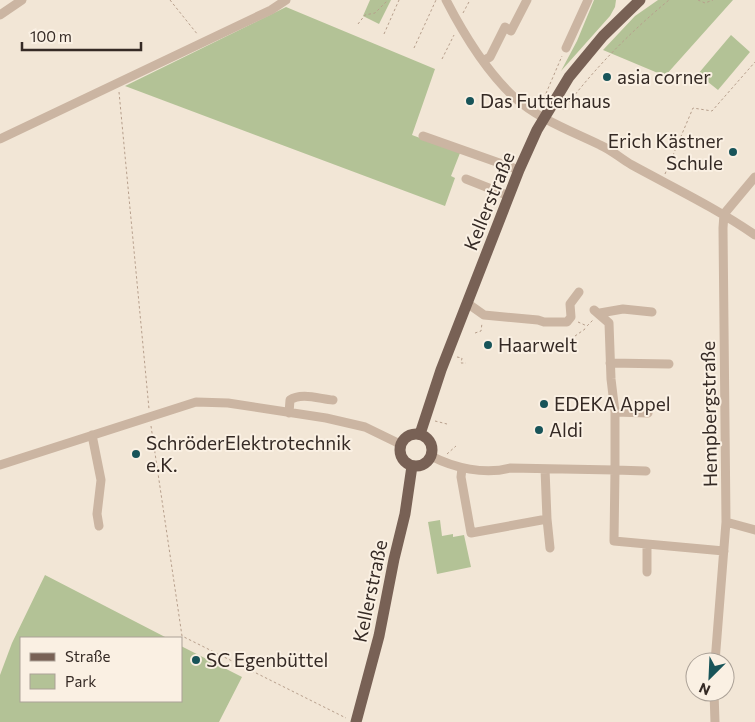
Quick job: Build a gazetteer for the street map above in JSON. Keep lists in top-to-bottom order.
{
  "streets": {
    "main road": ["Kellerstraße"],
    "street": ["Hempbergstraße"]
  },
  "places": [
    "asia corner",
    "Das Futterhaus",
    "Erich Kästner Schule",
    "Haarwelt",
    "EDEKA Appel",
    "Aldi",
    "SchröderElektrotechnik e.K.",
    "SC Egenbüttel"
  ],
  "legend": ["Straße", "Park"],
  "scale_bar": "100 m",
  "north": "bottom left"
}
